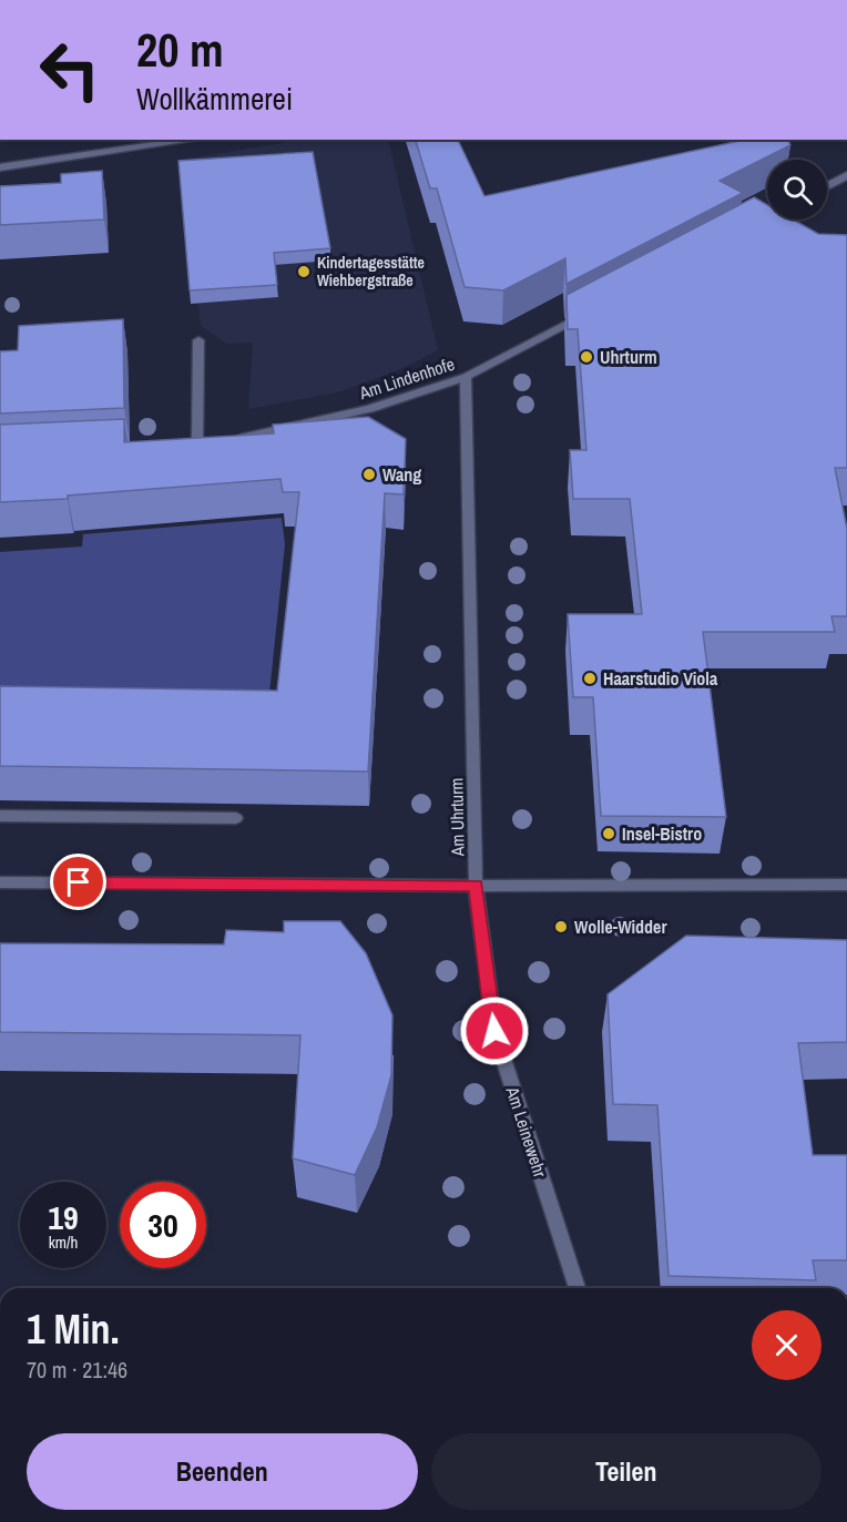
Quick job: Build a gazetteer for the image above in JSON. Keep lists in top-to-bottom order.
{
  "streets": {
    "street": ["Am Lindenhofe", "Am Uhrturm", "Am Leinewehr"]
  },
  "crossings": [
    ["Am Lindenhofe", "Am Uhrturm"],
    ["Am Uhrturm", "Am Leinewehr"]
  ],
  "places": [
    "Kindertagesstätte Wiehbergstraße",
    "Uhrturm",
    "Wang",
    "Haarstudio Viola",
    "Insel-Bistro",
    "Wolle-Widder"
  ],
  "page": {
    "turn": ["20 m", "Wollkämmerei"],
    "speed": "19 km/h",
    "limit": "30",
    "heading": ["1 Min.", "70 m · 21:46"],
    "buttons": ["Beenden", "Teilen"]
  }
}
